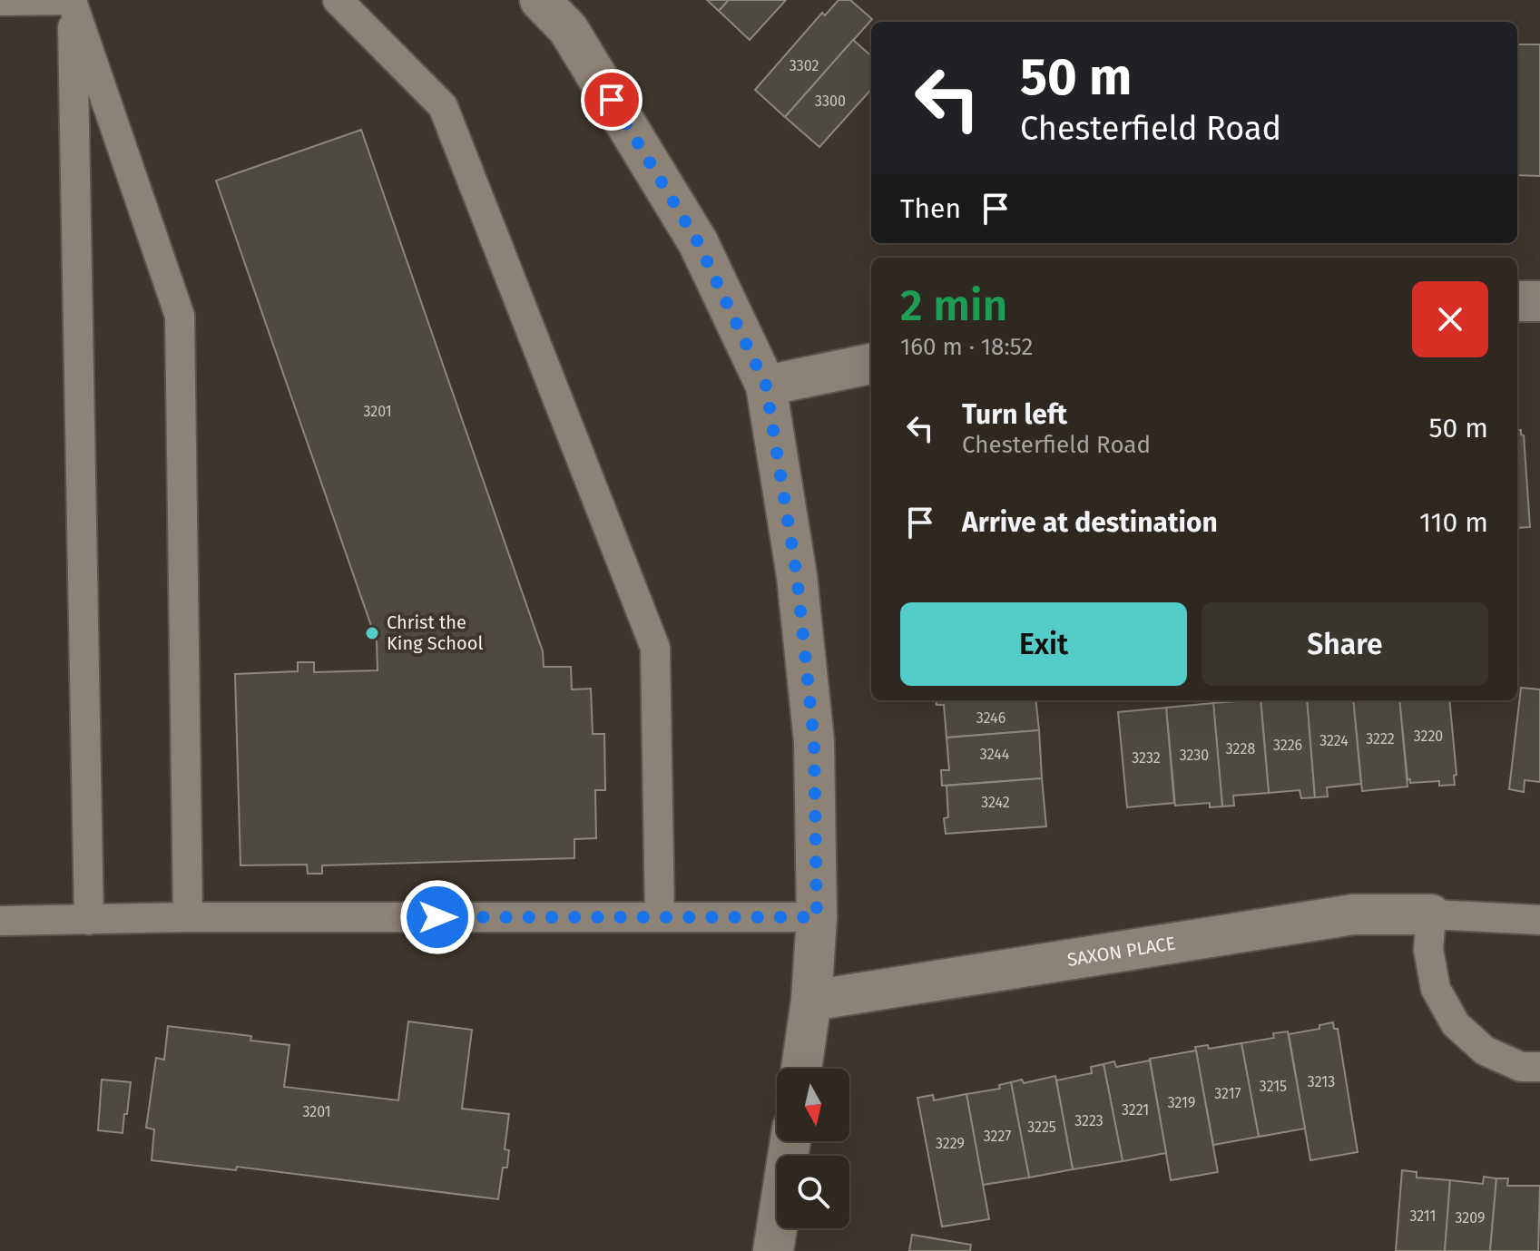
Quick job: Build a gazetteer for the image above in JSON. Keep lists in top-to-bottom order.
{
  "streets": {
    "street": ["SAXON PLACE"]
  },
  "places": ["Christ the King School"],
  "house_numbers": [
    "3302",
    "3300",
    "3201",
    "3246",
    "3220",
    "3222",
    "3224",
    "3226",
    "3228",
    "3244",
    "3230",
    "3232",
    "3242",
    "3213",
    "3215",
    "3217",
    "3219",
    "3221",
    "3201",
    "3223",
    "3225",
    "3227",
    "3229",
    "3211",
    "3209"
  ],
  "north": "bottom",
  "page": {
    "turn": ["50 m", "Chesterfield Road"],
    "then": "Then",
    "heading": ["2 min", "160 m · 18:52"],
    "list": [
      {
        "name": "Turn left",
        "note": "Chesterfield Road",
        "value": "50 m"
      },
      {
        "name": "Arrive at destination",
        "value": "110 m"
      }
    ],
    "buttons": ["Exit", "Share"]
  }
}
